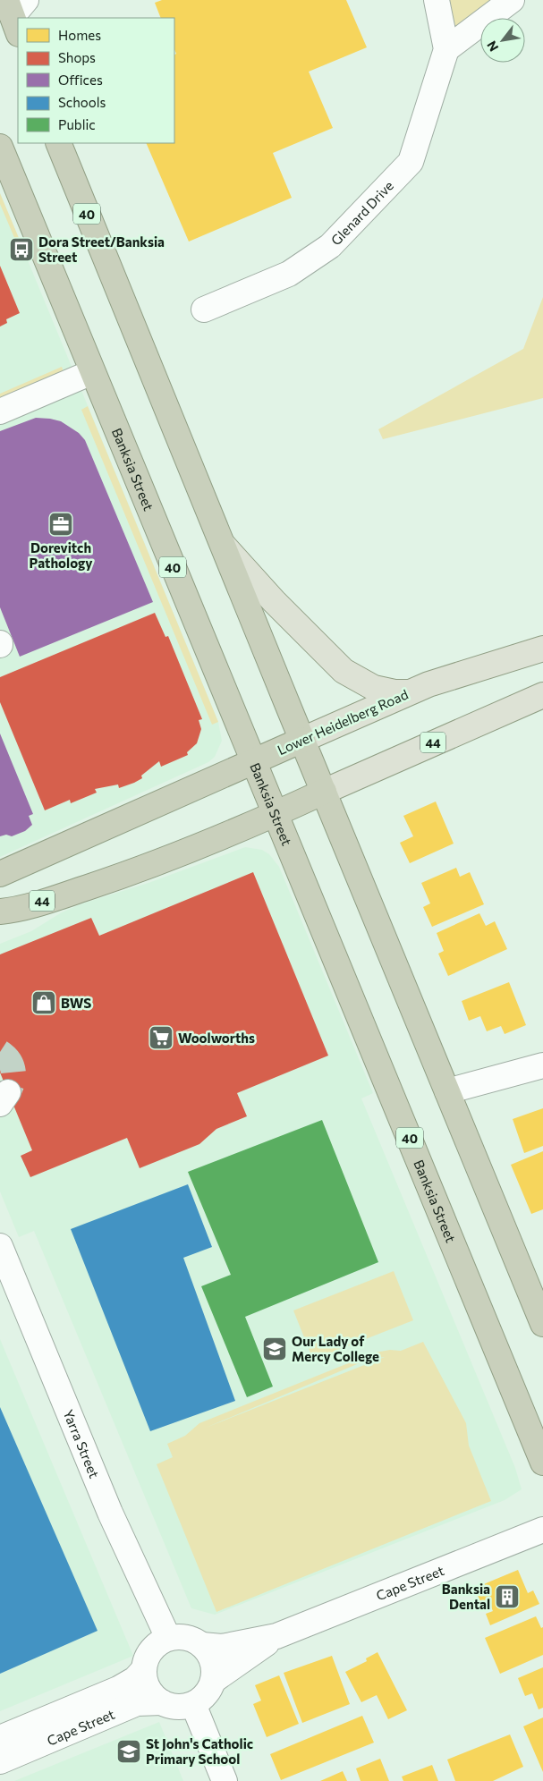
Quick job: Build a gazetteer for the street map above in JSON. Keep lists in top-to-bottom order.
{
  "streets": {
    "highway": [
      "40",
      "Banksia Street",
      "Lower Heidelberg Road",
      "44"
    ],
    "street": ["Glenard Drive", "Yarra Street", "Cape Street"]
  },
  "crossings": [
    ["40", "Lower Heidelberg Road"],
    ["40", "44"],
    ["Banksia Street", "Lower Heidelberg Road"],
    ["Banksia Street", "44"],
    ["Yarra Street", "Cape Street"]
  ],
  "places": {
    "bus stop": ["Dora Street/Banksia Street"],
    "office": ["Dorevitch Pathology"],
    "shop": ["BWS"],
    "supermarket": ["Woolworths"],
    "school or university": ["Our Lady of Mercy College", "St John's Catholic Primary School"],
    "building": ["Banksia Dental"]
  },
  "legend": [
    "Homes",
    "Shops",
    "Offices",
    "Schools",
    "Public"
  ],
  "north": "bottom left"
}
